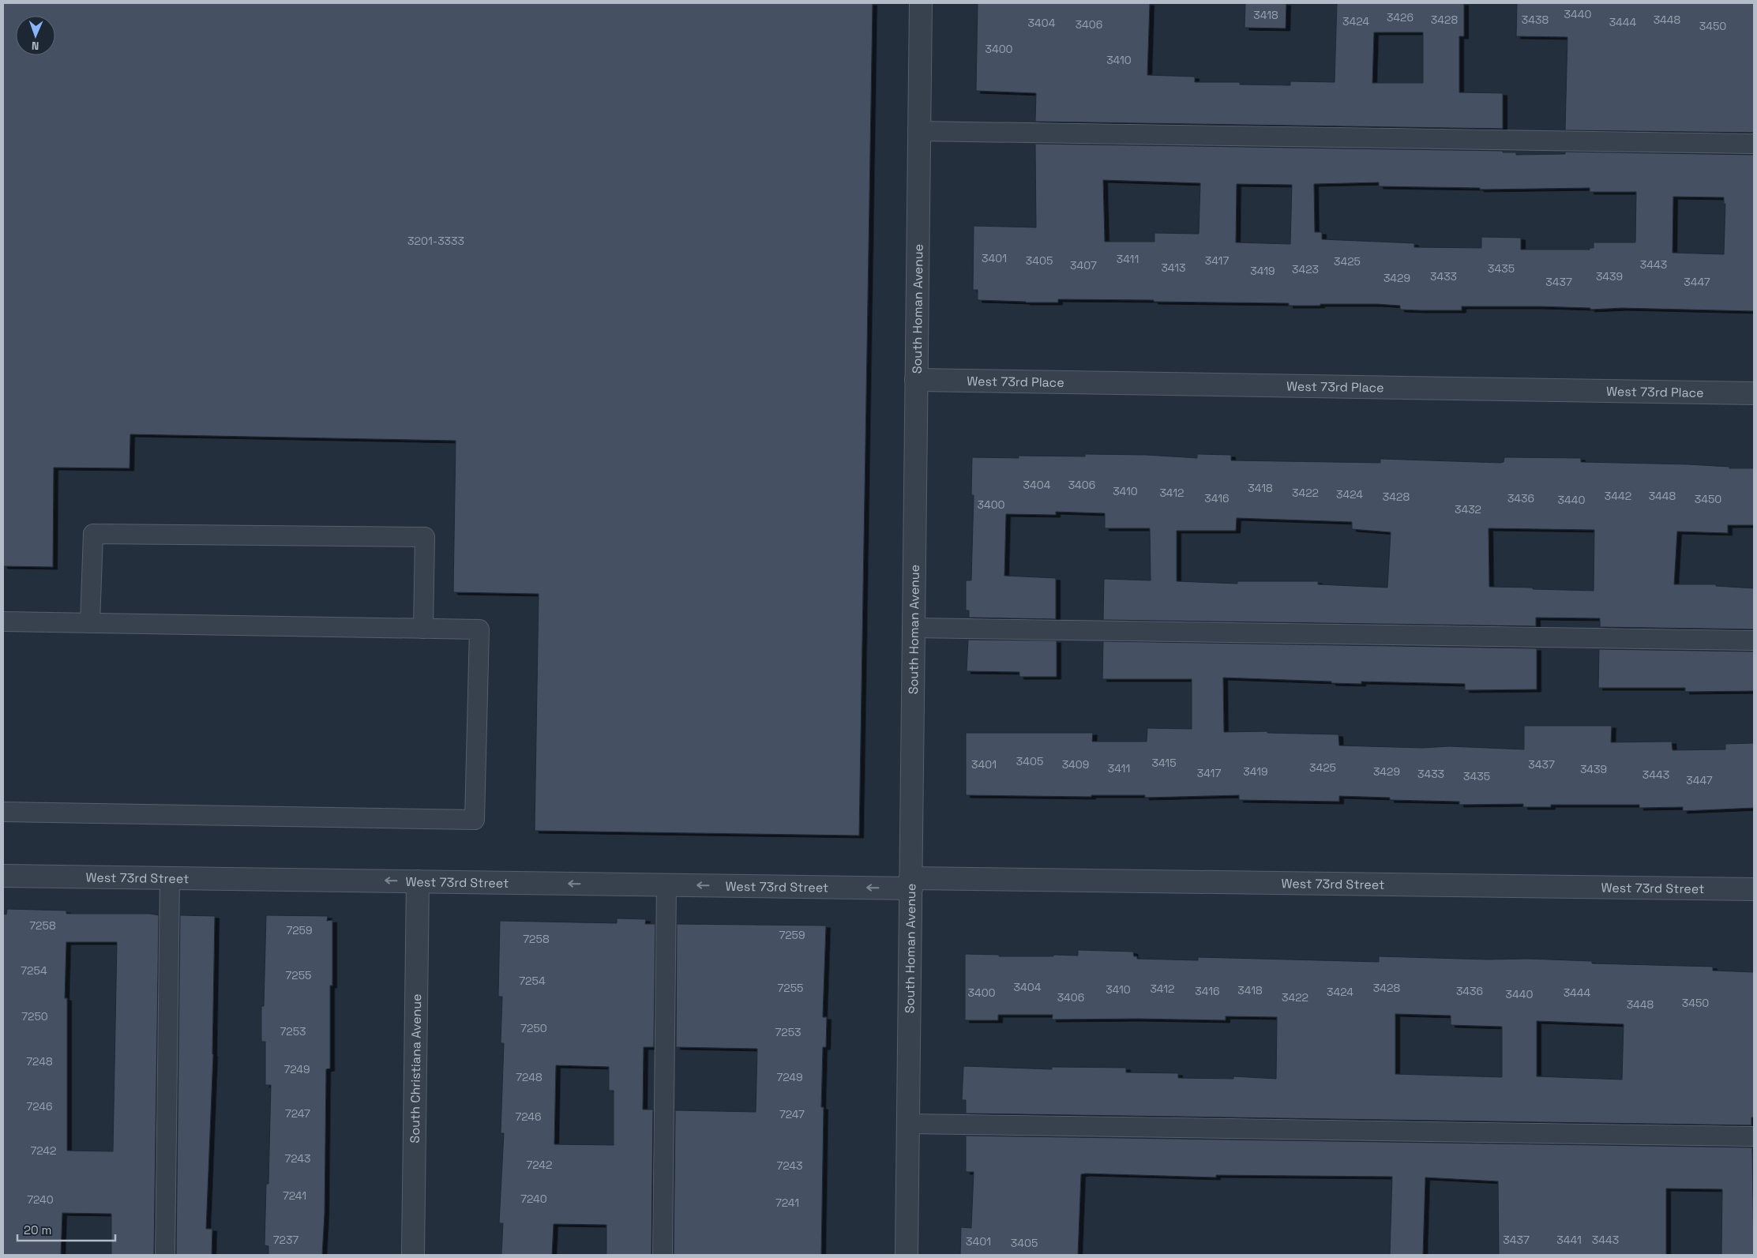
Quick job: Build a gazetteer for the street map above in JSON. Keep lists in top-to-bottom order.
{
  "streets": {
    "street": [
      "South Homan Avenue",
      "West 73rd Place",
      "West 73rd Street",
      "South Christiana Avenue"
    ]
  },
  "crossings": [
    ["South Homan Avenue", "West 73rd Place"],
    ["South Homan Avenue", "West 73rd Street"],
    ["West 73rd Street", "South Christiana Avenue"]
  ],
  "one_way": ["West 73rd Street"],
  "house_numbers": [
    "3440",
    "3418",
    "3426",
    "3428",
    "3438",
    "3448",
    "3424",
    "3444",
    "3404",
    "3406",
    "3450",
    "3400",
    "3410",
    "3201-3333",
    "3401",
    "3411",
    "3405",
    "3417",
    "3425",
    "3443",
    "3407",
    "3413",
    "3435",
    "3423",
    "3419",
    "3433",
    "3439",
    "3429",
    "3437",
    "3447",
    "3404",
    "3406",
    "3418",
    "3410",
    "3412",
    "3422",
    "3424",
    "3442",
    "3448",
    "3428",
    "3416",
    "3436",
    "3450",
    "3440",
    "3400",
    "3432",
    "3405",
    "3415",
    "3401",
    "3409",
    "3437",
    "3425",
    "3411",
    "3439",
    "3419",
    "3429",
    "3417",
    "3433",
    "3443",
    "3435",
    "3447",
    "7258",
    "7259",
    "7259",
    "7258",
    "7254",
    "7255",
    "7254",
    "3404",
    "7255",
    "3428",
    "3412",
    "3410",
    "3418",
    "3416",
    "3436",
    "3424",
    "3400",
    "3444",
    "3440",
    "3406",
    "3422",
    "3450",
    "3448",
    "7250",
    "7250",
    "7253",
    "7253",
    "7248",
    "7249",
    "7248",
    "7249",
    "7246",
    "7247",
    "7247",
    "7246",
    "7242",
    "7243",
    "7242",
    "7243",
    "7241",
    "7240",
    "7240",
    "7241",
    "7237",
    "3437",
    "3441",
    "3443",
    "3401",
    "3405"
  ],
  "scale_bar": "20 m",
  "north": "bottom"
}
